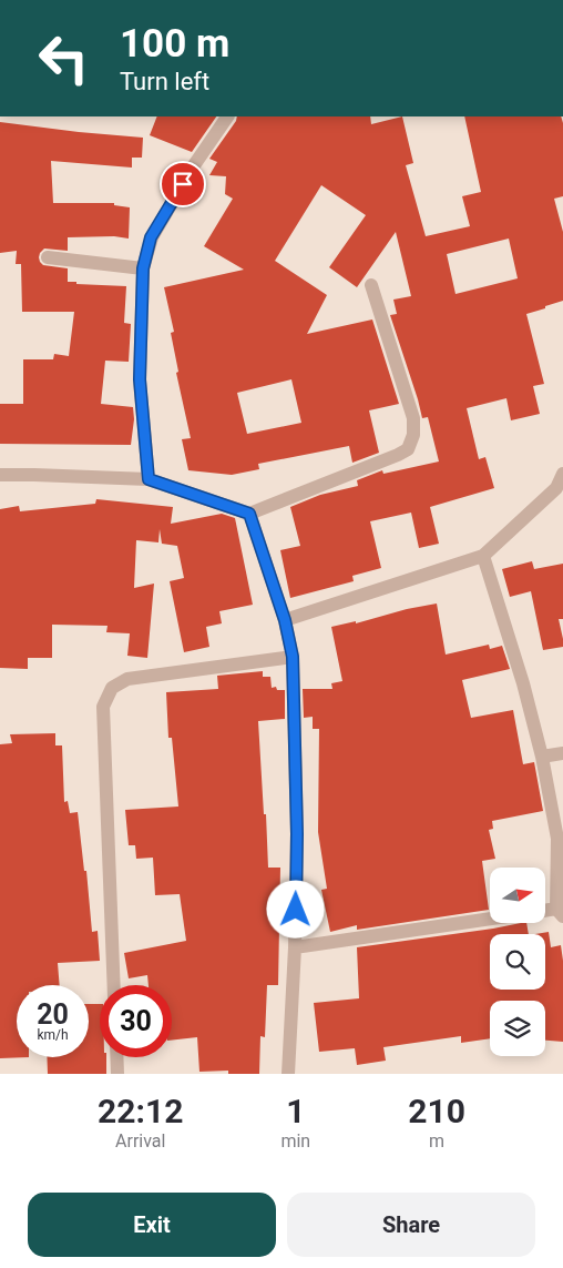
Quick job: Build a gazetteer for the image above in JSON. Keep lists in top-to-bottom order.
{
  "north": "right",
  "page": {
    "turn": ["100 m", "Turn left"],
    "speed": "20 km/h",
    "limit": "30",
    "eta": [
      "22:12",
      "Arrival",
      "1",
      "min",
      "210",
      "m"
    ],
    "buttons": ["Exit", "Share"]
  }
}
